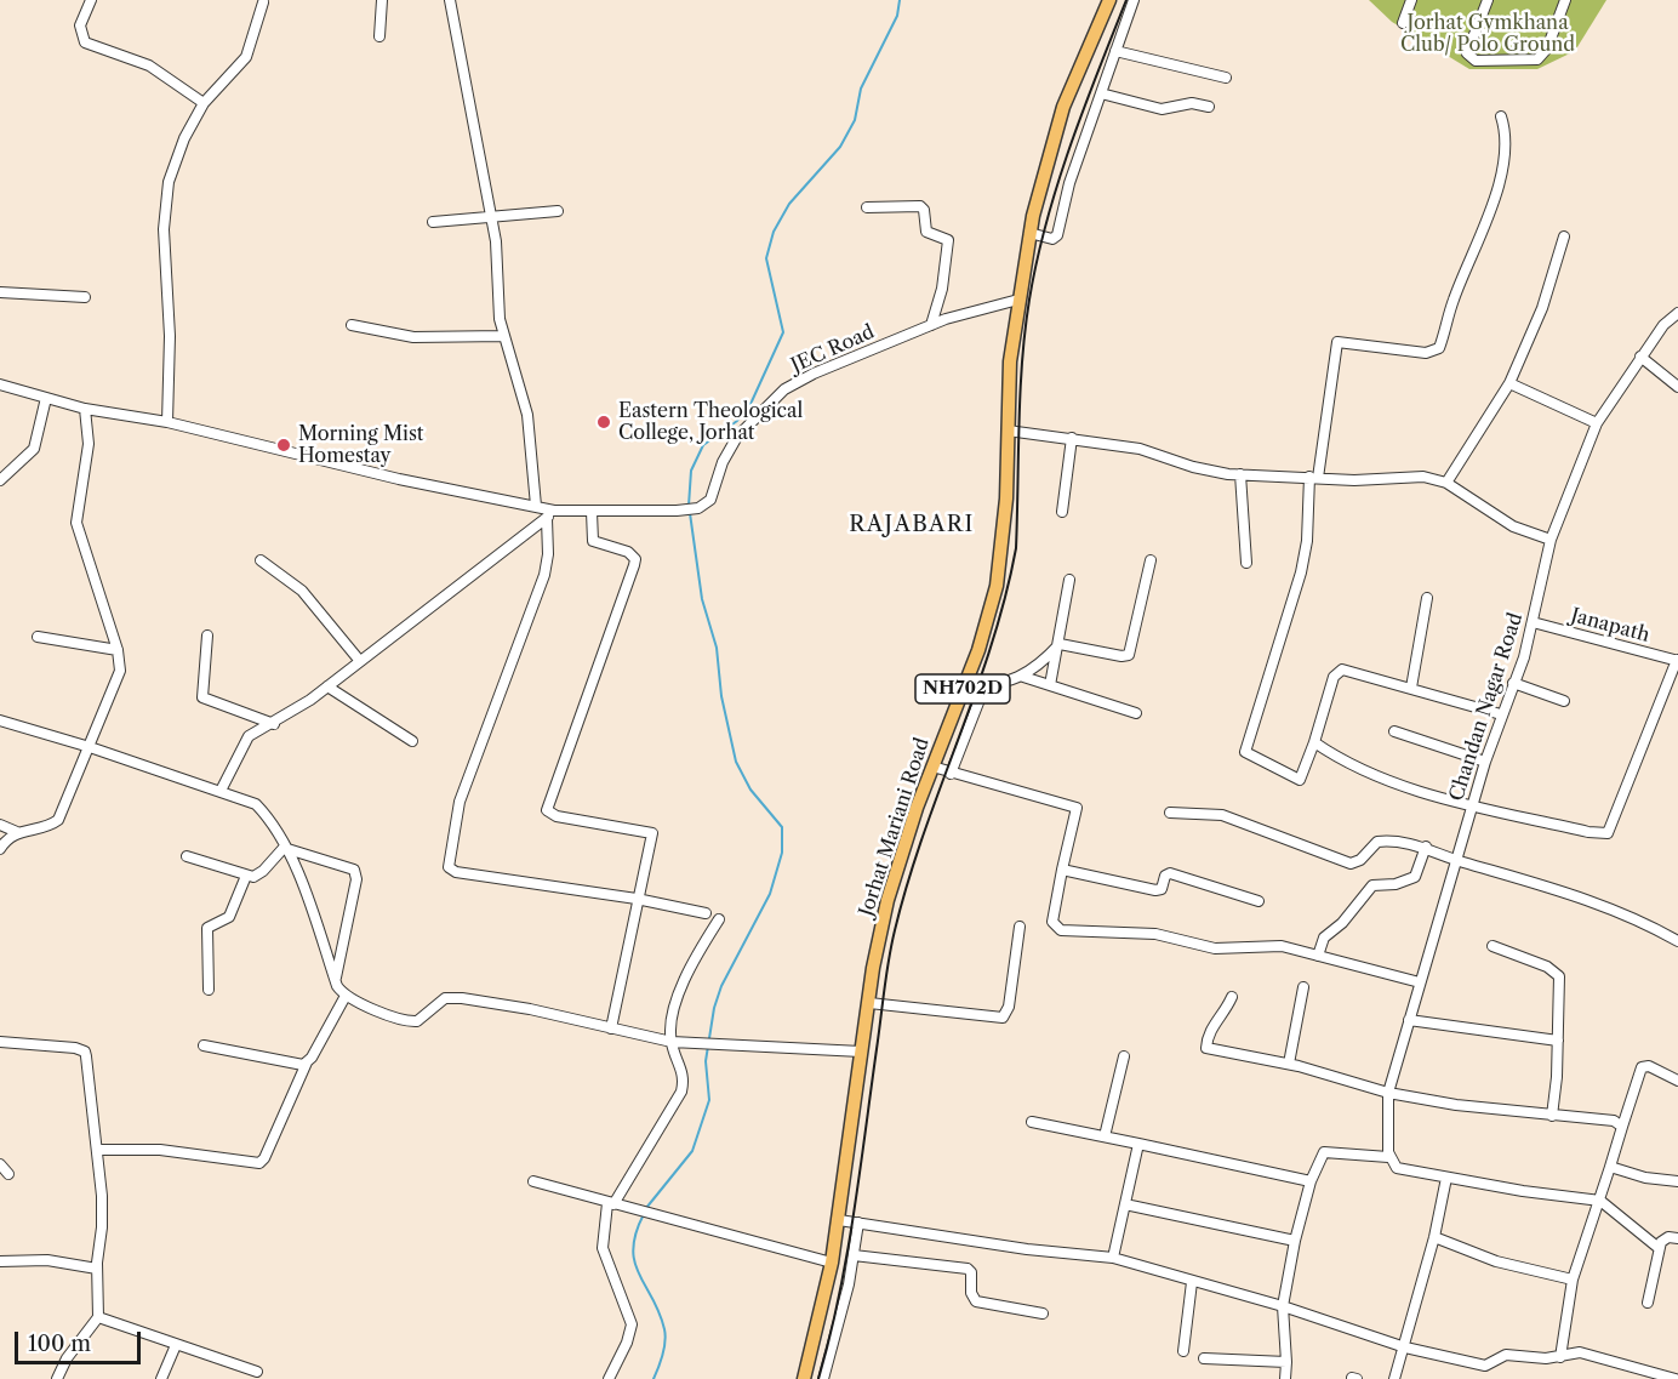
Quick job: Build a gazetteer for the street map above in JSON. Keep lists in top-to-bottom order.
{
  "streets": {
    "highway": ["NH702D", "Jorhat Mariani Road"],
    "street": ["JEC Road", "Janapath", "Chandan Nagar Road"]
  },
  "crossings": [
    ["JEC Road", "Jorhat Mariani Road"],
    ["Janapath", "Chandan Nagar Road"]
  ],
  "districts": ["RAJABARI"],
  "parks": ["Jorhat Gymkhana Club/ Polo Ground"],
  "places": ["Eastern Theological College, Jorhat", "Morning Mist Homestay"],
  "scale_bar": "100 m"
}
